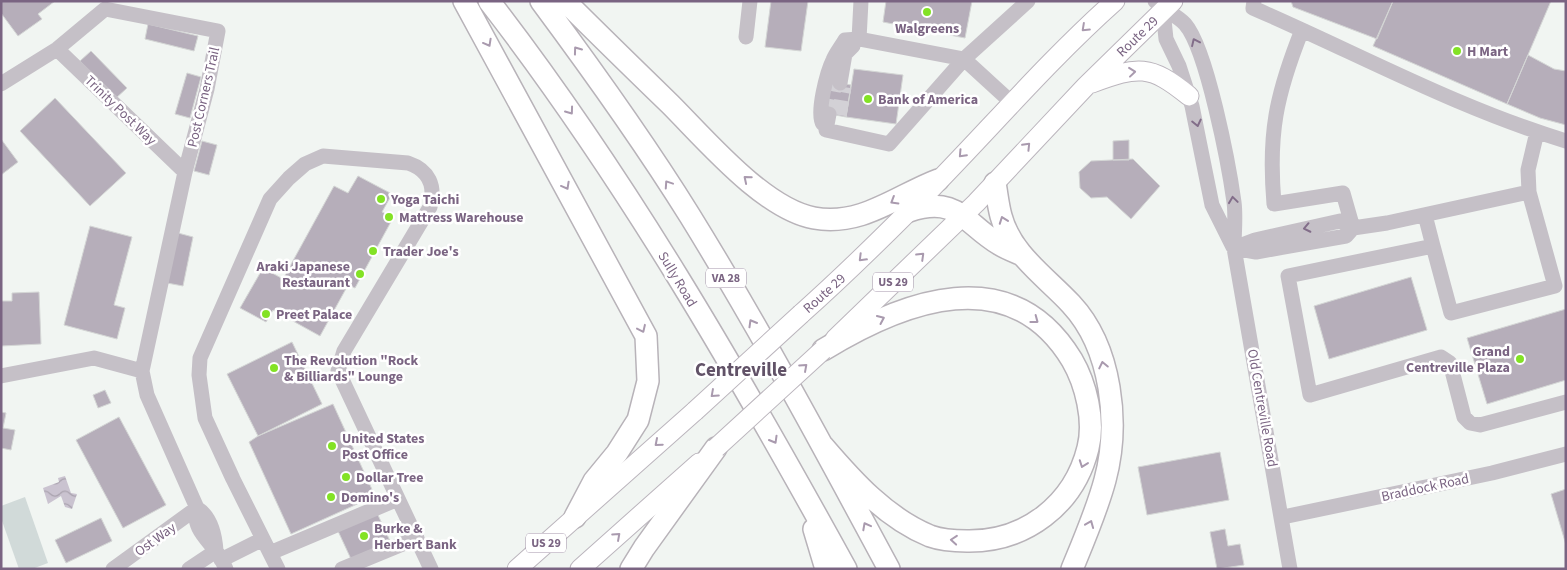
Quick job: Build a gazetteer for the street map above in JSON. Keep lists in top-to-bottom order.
{
  "streets": {
    "highway": ["VA 28", "Sully Road"],
    "main road": ["Route 29", "US 29"],
    "street": [
      "Post Corners Trail",
      "Trinity Post Way",
      "Old Centreville Road",
      "Braddock Road",
      "Ost Way"
    ]
  },
  "crossings": [
    ["Route 29", "Old Centreville Road"],
    ["Post Corners Trail", "Trinity Post Way"],
    ["Post Corners Trail", "Ost Way"],
    ["Old Centreville Road", "Braddock Road"]
  ],
  "districts": ["Centreville"],
  "places": [
    "Walgreens",
    "H Mart",
    "Bank of America",
    "Yoga Taichi",
    "Mattress Warehouse",
    "Trader Joe's",
    "Araki Japanese Restaurant",
    "Preet Palace",
    "Grand Centreville Plaza",
    "The Revolution \"Rock & Billiards\" Lounge",
    "United States Post Office",
    "Dollar Tree",
    "Domino's",
    "Burke & Herbert Bank"
  ]
}
